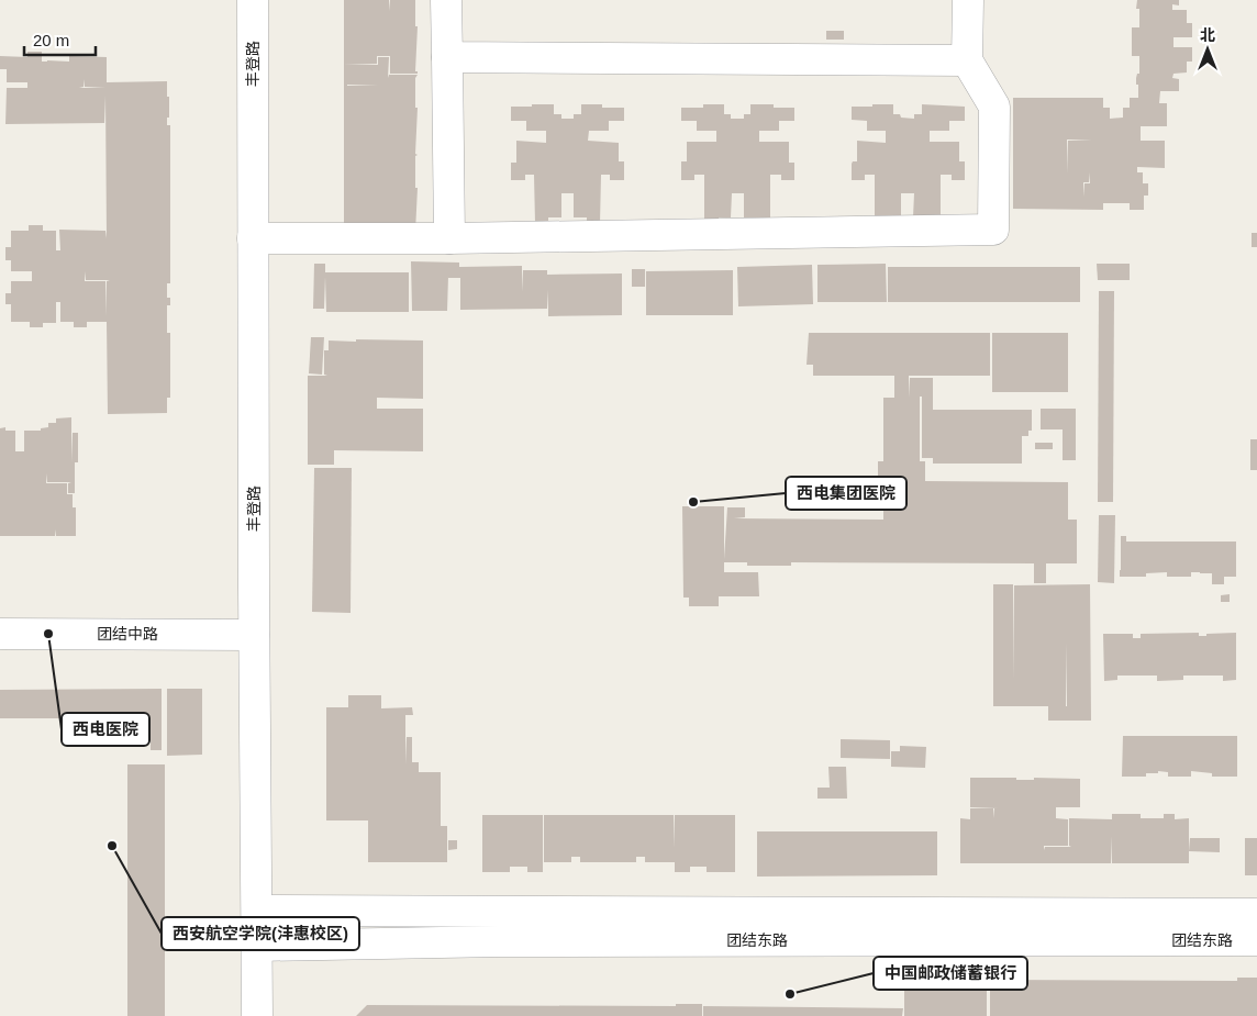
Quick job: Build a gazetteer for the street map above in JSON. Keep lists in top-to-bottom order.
{
  "streets": {
    "street": ["丰登路", "团结中路", "团结东路"]
  },
  "crossings": [
    ["丰登路", "团结中路"],
    ["丰登路", "团结东路"]
  ],
  "places": [
    "西电集团医院",
    "西电医院",
    "西安航空学院(沣惠校区)",
    "中国邮政储蓄银行"
  ],
  "scale_bar": "20 m",
  "north": "top"
}
